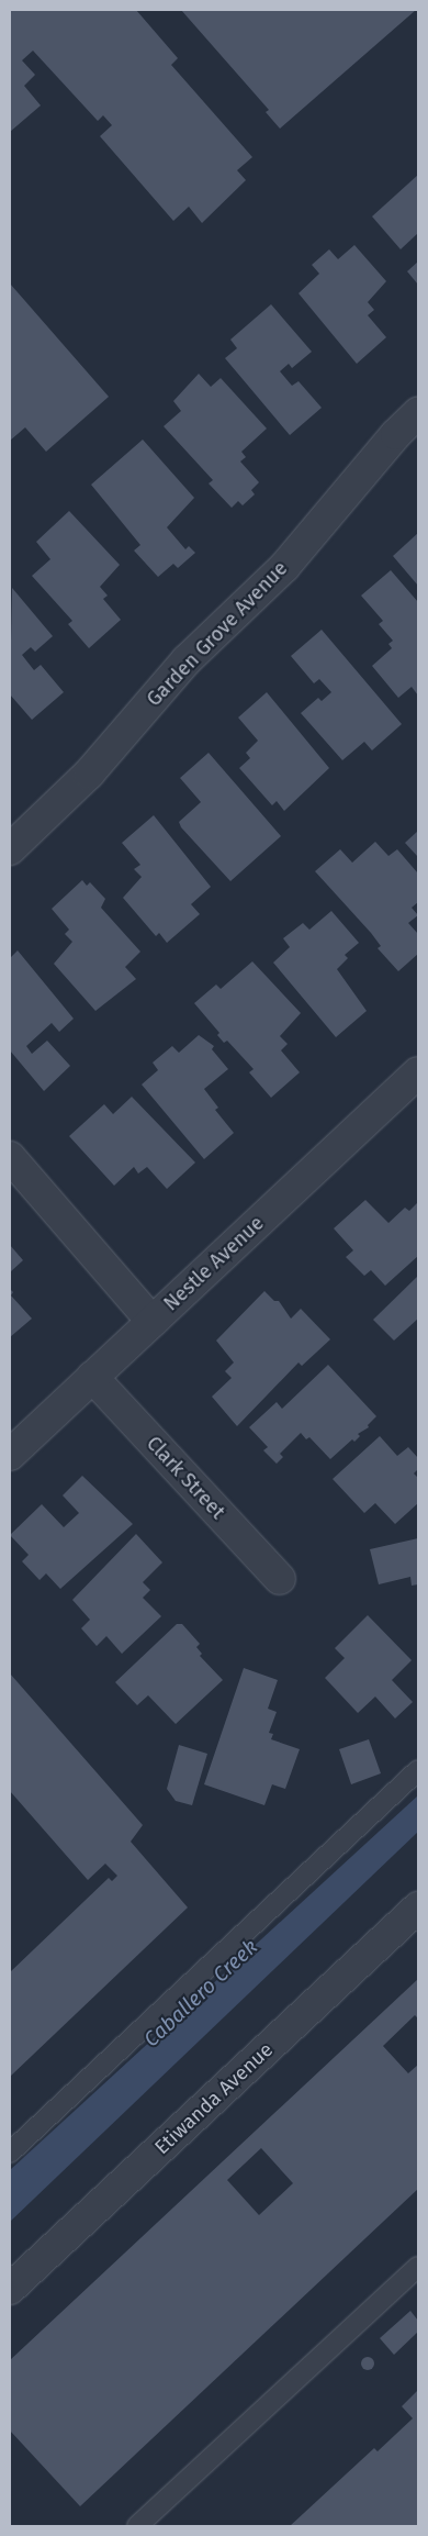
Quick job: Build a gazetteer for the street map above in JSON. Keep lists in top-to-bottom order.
{
  "streets": {
    "street": [
      "Garden Grove Avenue",
      "Nestle Avenue",
      "Clark Street",
      "Etiwanda Avenue"
    ]
  },
  "crossings": [
    ["Nestle Avenue", "Clark Street"]
  ],
  "water": ["Caballero Creek"]
}
